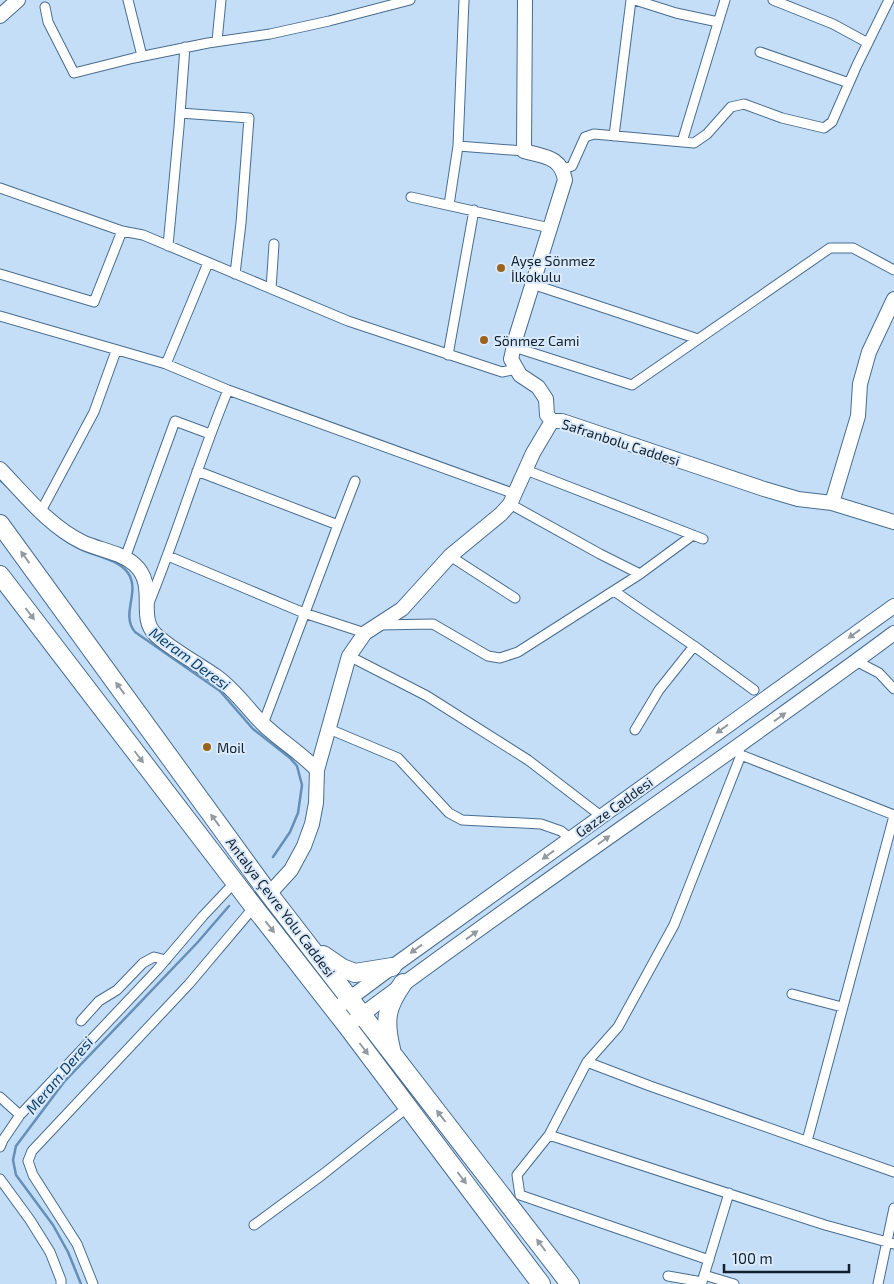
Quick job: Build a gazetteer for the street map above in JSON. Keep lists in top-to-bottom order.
{
  "streets": {
    "highway": ["Antalya Çevre Yolu Caddesi"],
    "street": ["Safranbolu Caddesi", "Gazze Caddesi"]
  },
  "crossings": [
    ["Safranbolu Caddesi", "Antalya Çevre Yolu Caddesi"],
    ["Gazze Caddesi", "Antalya Çevre Yolu Caddesi"]
  ],
  "water": ["Meram Deresi"],
  "places": ["Ayşe Sönmez İlkokulu", "Sönmez Cami", "Moil"],
  "scale_bar": "100 m"
}
